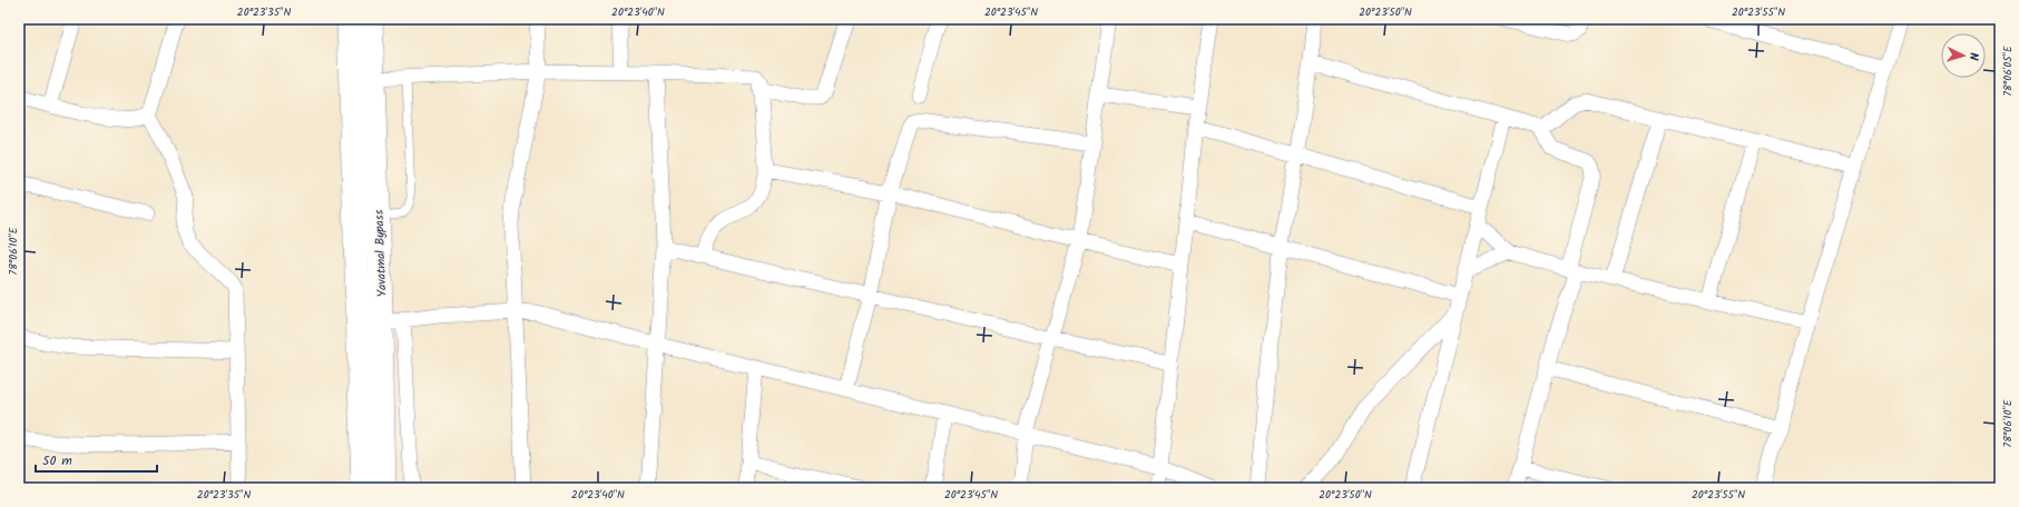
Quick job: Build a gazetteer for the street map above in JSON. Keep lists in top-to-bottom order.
{
  "streets": {
    "main road": ["Yavatmal Bypass"]
  },
  "scale_bar": "50 m",
  "north": "right",
  "coordinates": [
    "20°23'35\"N",
    "20°23'40\"N",
    "20°23'45\"N",
    "20°23'50\"N",
    "20°23'55\"N",
    "78°06'05\"E",
    "78°06'10\"E"
  ]
}
